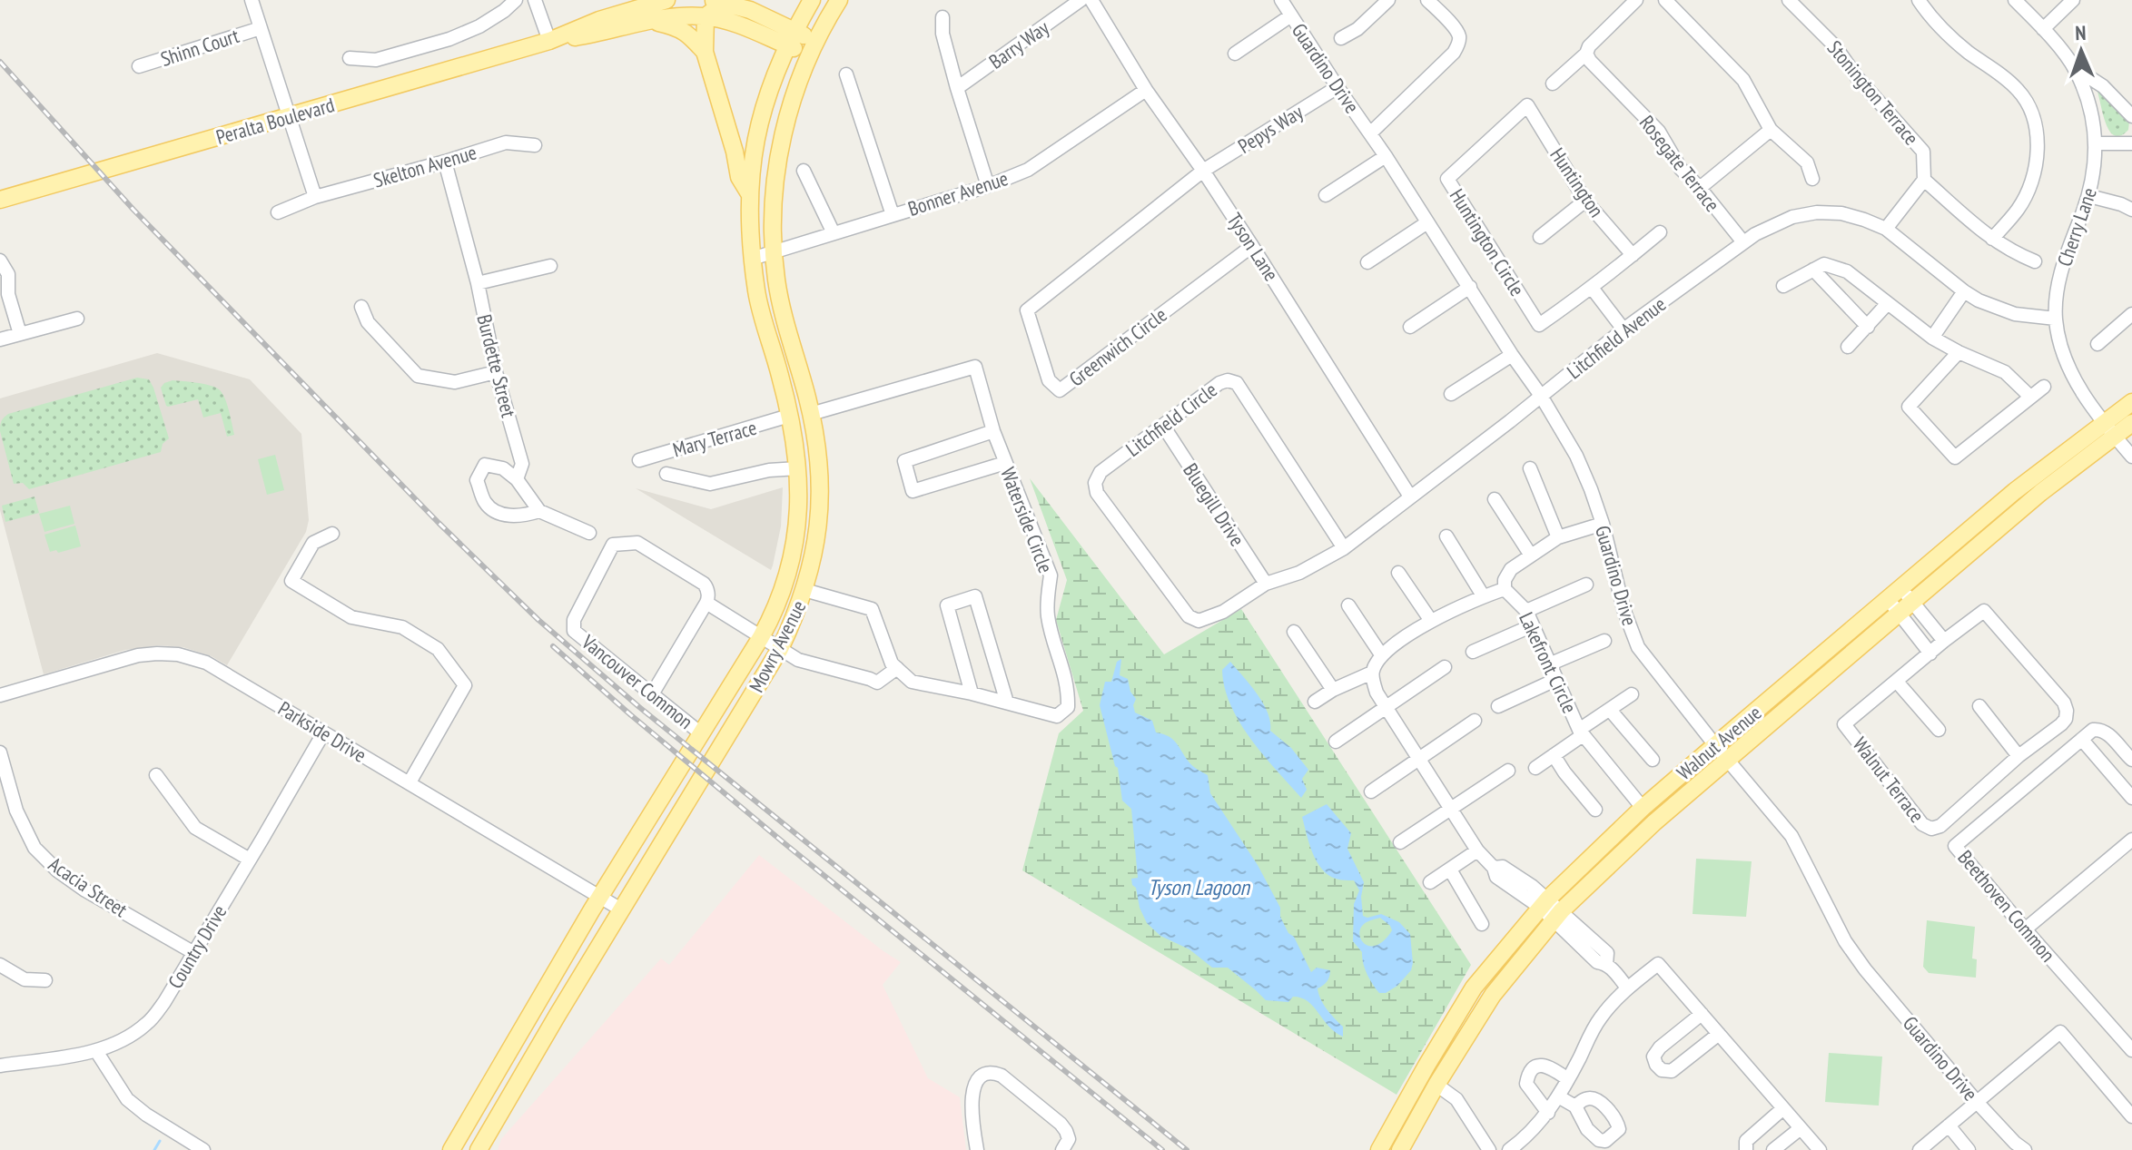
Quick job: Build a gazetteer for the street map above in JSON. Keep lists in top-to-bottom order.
{
  "streets": {
    "main road": ["Peralta Boulevard", "Mowry Avenue", "Walnut Avenue"],
    "street": [
      "Barry Way",
      "Shinn Court",
      "Guardino Drive",
      "Stonington Terrace",
      "Pepys Way",
      "Rosegate Terrace",
      "Skelton Avenue",
      "Huntington",
      "Bonner Avenue",
      "Cherry Lane",
      "Huntington Circle",
      "Tyson Lane",
      "Litchfield Avenue",
      "Greenwich Circle",
      "Burdette Street",
      "Litchfield Circle",
      "Mary Terrace",
      "Bluegill Drive",
      "Waterside Circle",
      "Lakefront Circle",
      "Vancouver Common",
      "Parkside Drive",
      "Walnut Terrace",
      "Acacia Street",
      "Beethoven Common",
      "Country Drive"
    ]
  },
  "crossings": [
    ["Guardino Drive", "Pepys Way"],
    ["Guardino Drive", "Litchfield Avenue"],
    ["Guardino Drive", "Walnut Avenue"],
    ["Peralta Boulevard", "Mowry Avenue"],
    ["Pepys Way", "Tyson Lane"],
    ["Pepys Way", "Greenwich Circle"],
    ["Rosegate Terrace", "Litchfield Avenue"],
    ["Skelton Avenue", "Burdette Street"],
    ["Huntington", "Huntington Circle"],
    ["Bonner Avenue", "Tyson Lane"],
    ["Bonner Avenue", "Mowry Avenue"],
    ["Cherry Lane", "Litchfield Avenue"],
    ["Cherry Lane", "Walnut Avenue"],
    ["Tyson Lane", "Litchfield Avenue"],
    ["Tyson Lane", "Greenwich Circle"],
    ["Litchfield Avenue", "Litchfield Circle"],
    ["Litchfield Avenue", "Bluegill Drive"],
    ["Litchfield Circle", "Bluegill Drive"],
    ["Mary Terrace", "Mowry Avenue"],
    ["Waterside Circle", "Mowry Avenue"],
    ["Mowry Avenue", "Vancouver Common"],
    ["Mowry Avenue", "Parkside Drive"],
    ["Lakefront Circle", "Walnut Avenue"],
    ["Parkside Drive", "Country Drive"],
    ["Acacia Street", "Country Drive"]
  ],
  "water": ["Tyson Lagoon"],
  "north": "top"
}
